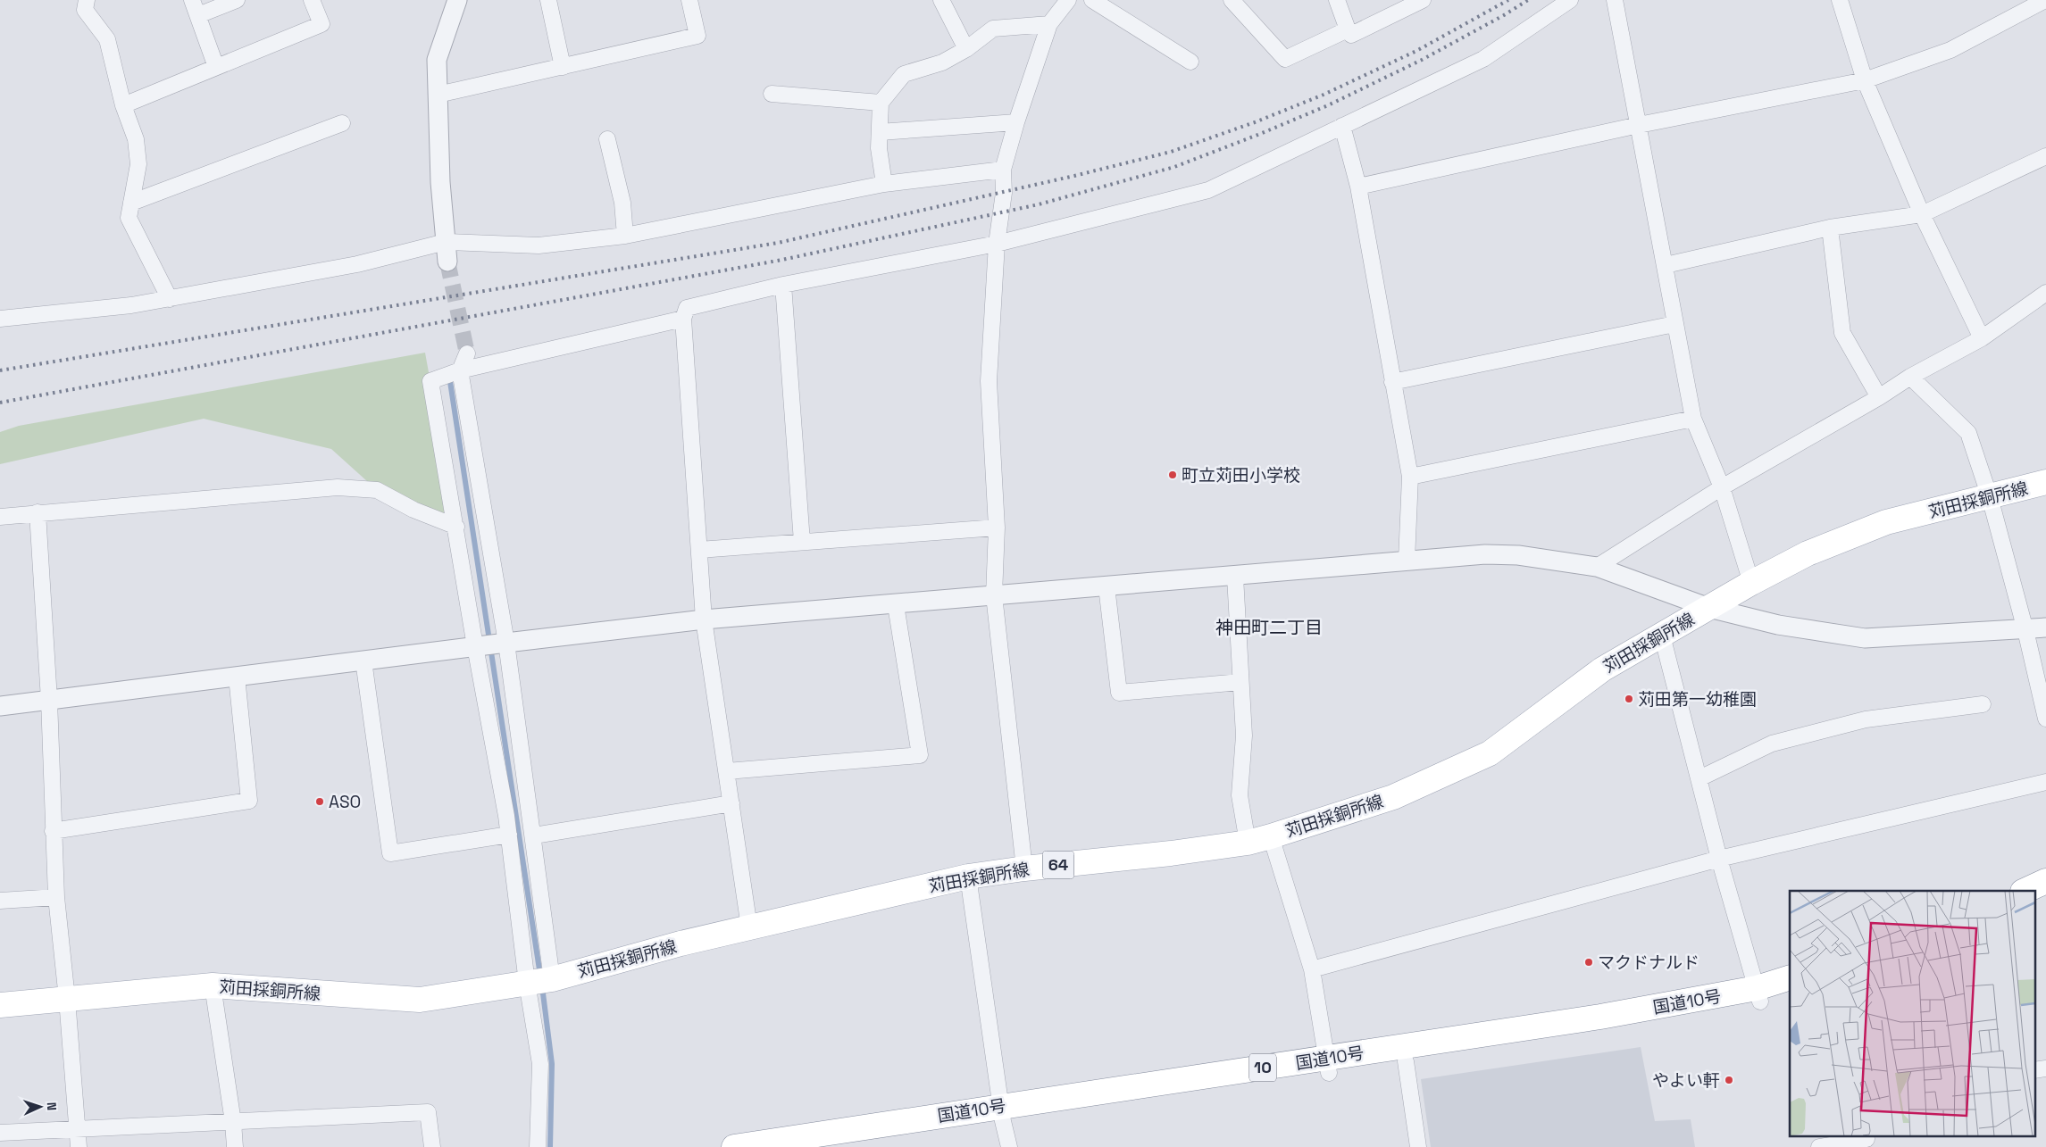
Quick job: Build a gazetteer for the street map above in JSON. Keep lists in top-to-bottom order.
{
  "streets": {
    "main road": [
      "苅田採銅所線",
      "64",
      "国道10号",
      "10"
    ]
  },
  "districts": ["神田町二丁目"],
  "places": [
    "町立苅田小学校",
    "苅田第一幼稚園",
    "ASO",
    "マクドナルド",
    "やよい軒"
  ],
  "north": "right"
}
